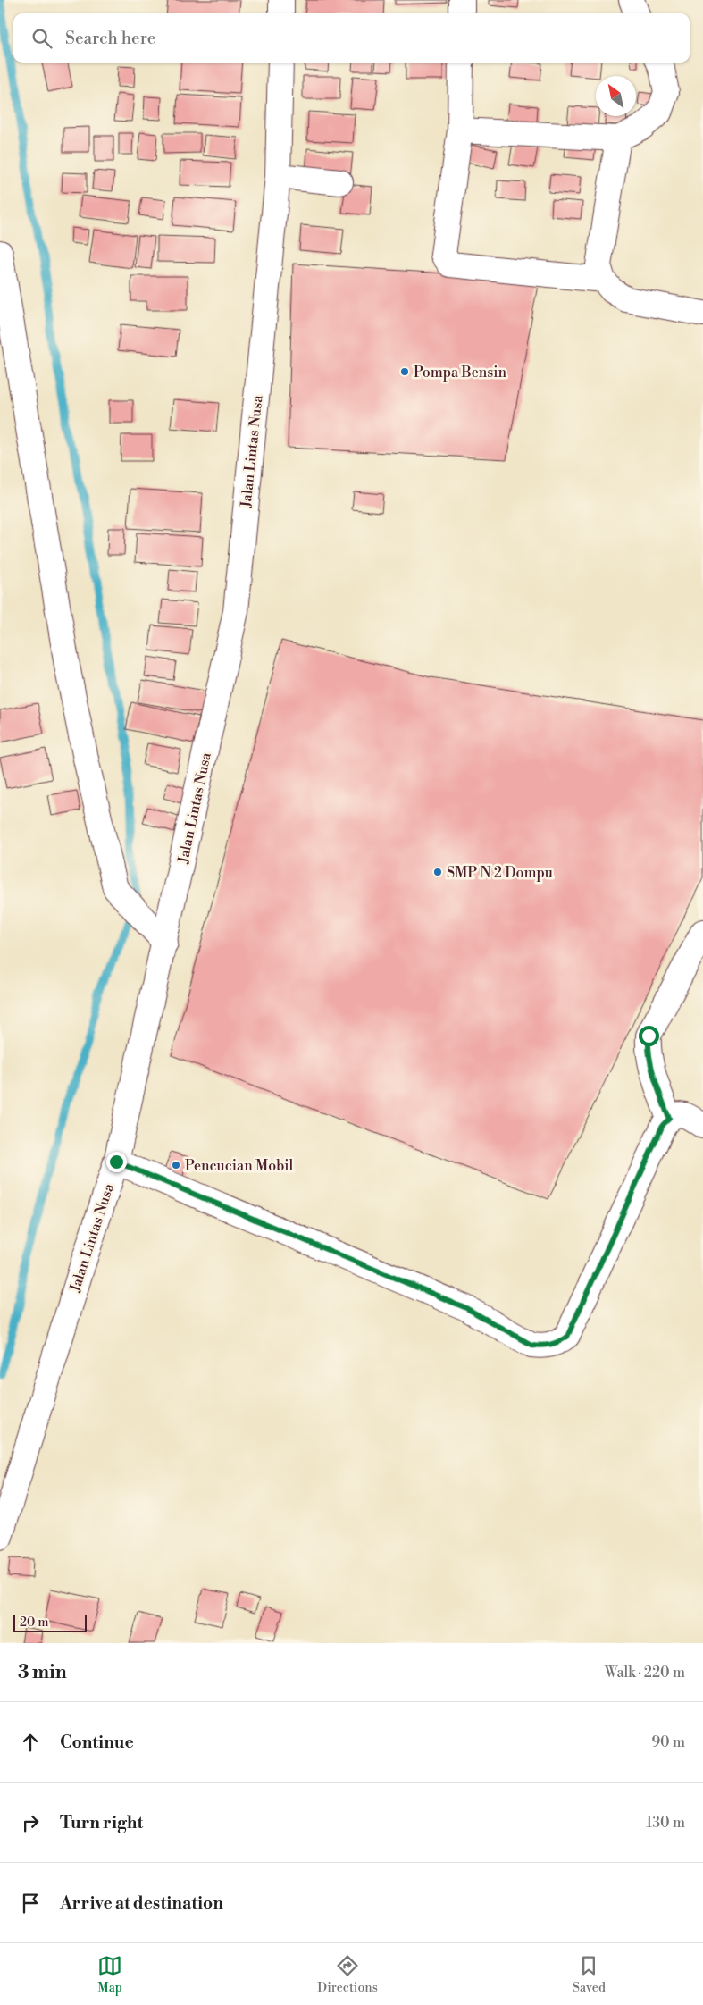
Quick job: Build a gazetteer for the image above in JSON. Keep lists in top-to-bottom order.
{
  "streets": {
    "main road": ["Jalan Lintas Nusa"]
  },
  "places": ["Pompa Bensin", "SMP N 2 Dompu", "Pencucian Mobil"],
  "scale_bar": "20 m",
  "north": "top left",
  "page": {
    "search": "Search here",
    "scale": "20 m",
    "heading": ["3 min", "Walk · 220 m"],
    "list": [
      ["Continue", "90 m"],
      ["Turn right", "130 m"],
      "Arrive at destination"
    ],
    "nav": ["Map", "Directions", "Saved"]
  }
}
